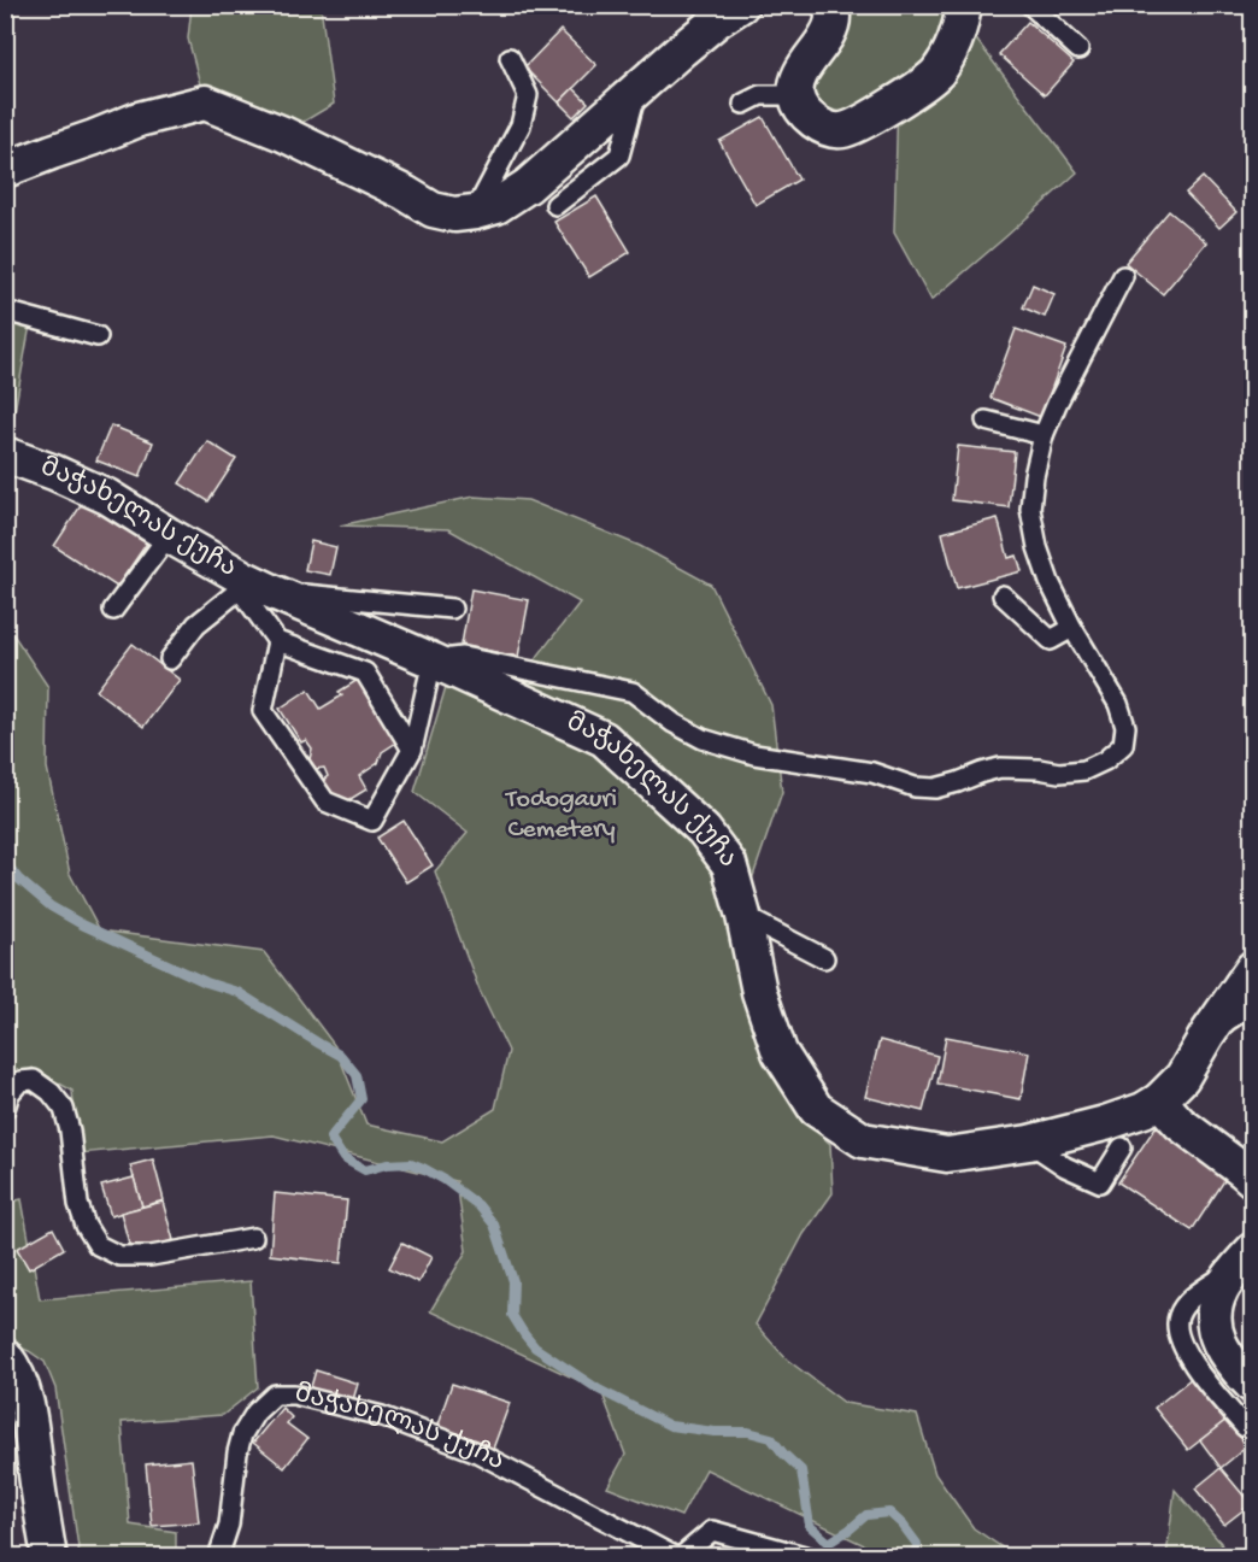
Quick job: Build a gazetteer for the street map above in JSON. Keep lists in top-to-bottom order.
{
  "streets": {
    "street": ["მაჭახელას ქუჩა"]
  },
  "parks": ["Todogauri Cemetery"]
}
